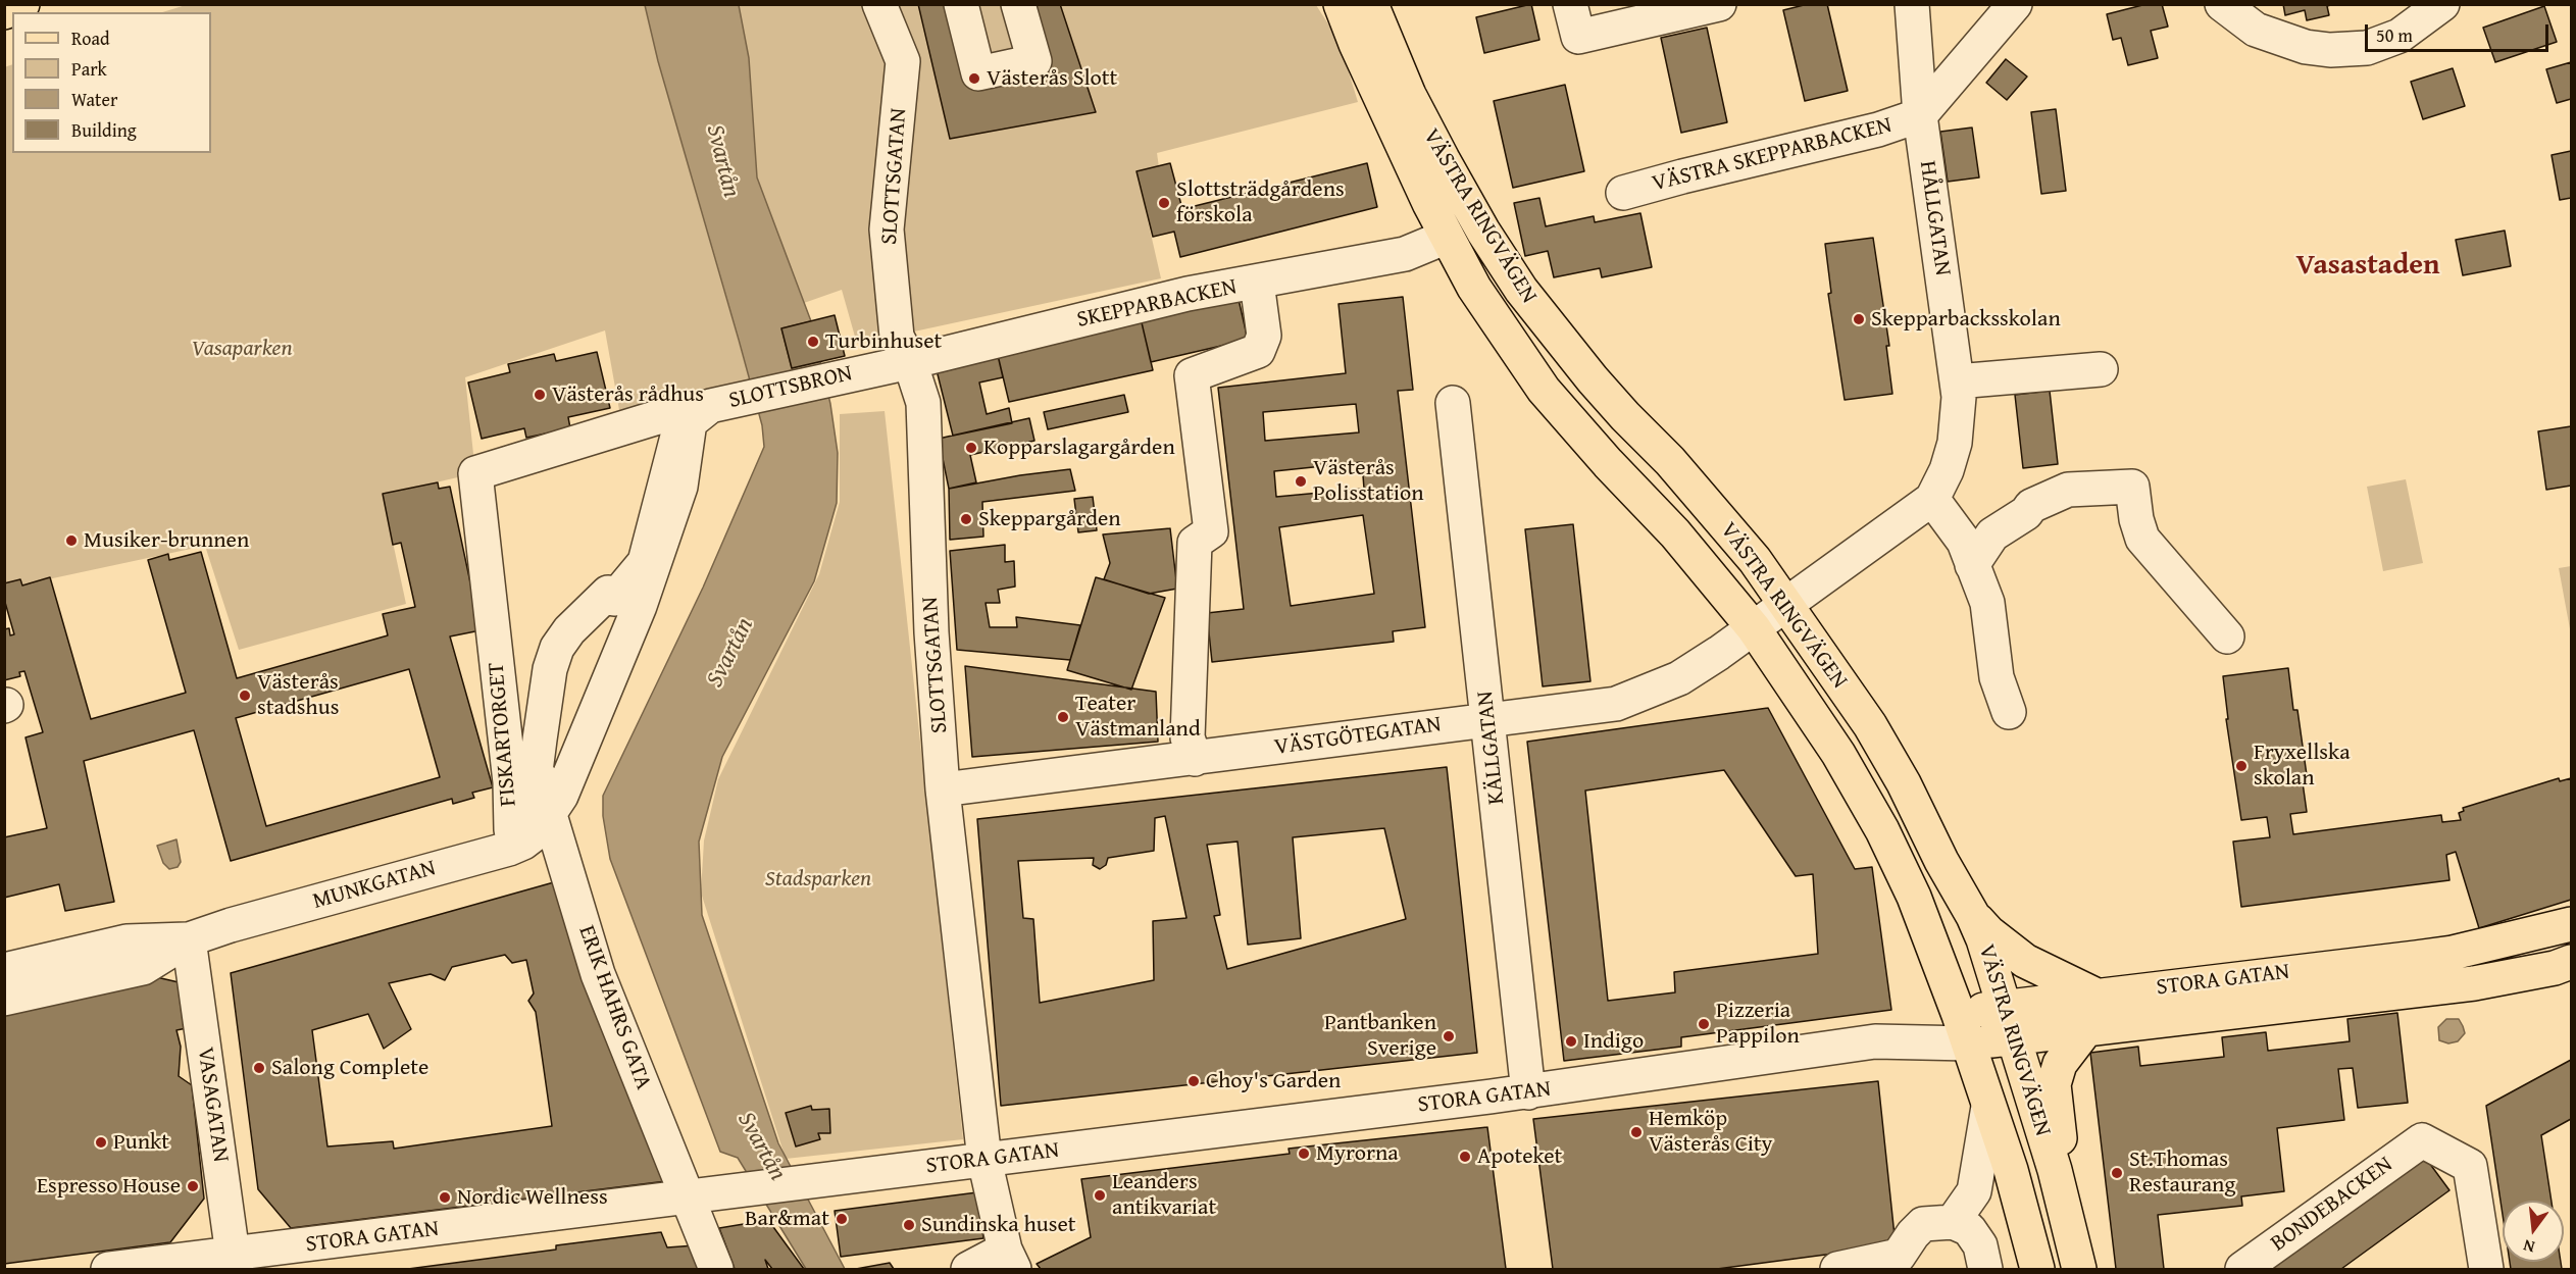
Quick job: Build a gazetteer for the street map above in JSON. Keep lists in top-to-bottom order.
{
  "streets": {
    "main road": ["VÄSTRA RINGVÄGEN", "STORA GATAN"],
    "street": [
      "VÄSTRA SKEPPARBACKEN",
      "SLOTTSGATAN",
      "HÅLLGATAN",
      "SKEPPARBACKEN",
      "SLOTTSBRON",
      "FISKARTORGET",
      "VÄSTGÖTEGATAN",
      "KÄLLGATAN",
      "MUNKGATAN",
      "ERIK HAHRS GATA",
      "VASAGATAN",
      "BONDEBACKEN"
    ]
  },
  "crossings": [
    ["VÄSTRA SKEPPARBACKEN", "HÅLLGATAN"],
    ["SLOTTSGATAN", "SKEPPARBACKEN"],
    ["SLOTTSGATAN", "SLOTTSBRON"],
    ["SLOTTSGATAN", "VÄSTGÖTEGATAN"],
    ["SLOTTSGATAN", "STORA GATAN"],
    ["VÄSTRA RINGVÄGEN", "HÅLLGATAN"],
    ["VÄSTRA RINGVÄGEN", "SKEPPARBACKEN"],
    ["VÄSTRA RINGVÄGEN", "VÄSTGÖTEGATAN"],
    ["VÄSTRA RINGVÄGEN", "STORA GATAN"],
    ["HÅLLGATAN", "VÄSTGÖTEGATAN"],
    ["SKEPPARBACKEN", "SLOTTSBRON"],
    ["SLOTTSBRON", "FISKARTORGET"],
    ["FISKARTORGET", "MUNKGATAN"],
    ["FISKARTORGET", "ERIK HAHRS GATA"],
    ["VÄSTGÖTEGATAN", "KÄLLGATAN"],
    ["KÄLLGATAN", "STORA GATAN"],
    ["MUNKGATAN", "ERIK HAHRS GATA"],
    ["MUNKGATAN", "VASAGATAN"],
    ["STORA GATAN", "ERIK HAHRS GATA"],
    ["STORA GATAN", "VASAGATAN"]
  ],
  "districts": ["Vasastaden"],
  "water": ["Svartån"],
  "parks": ["Vasaparken", "Stadsparken"],
  "places": [
    "Västerås Slott",
    "Slottsträdgårdens förskola",
    "Skepparbacksskolan",
    "Turbinhuset",
    "Västerås rådhus",
    "Kopparslagargården",
    "Västerås Polisstation",
    "Skeppargården",
    "Musiker-brunnen",
    "Västerås stadshus",
    "Teater Västmanland",
    "Fryxellska skolan",
    "Pizzeria Pappilon",
    "Pantbanken Sverige",
    "Indigo",
    "Salong Complete",
    "Choy's Garden",
    "Hemköp Västerås City",
    "Punkt",
    "Myrorna",
    "Apoteket",
    "St.Thomas Restaurang",
    "Espresso House",
    "Leanders antikvariat",
    "Nordic Wellness",
    "Bar&mat",
    "Sundinska huset"
  ],
  "legend": [
    "Road",
    "Park",
    "Water",
    "Building"
  ],
  "scale_bar": "50 m",
  "north": "bottom"
}
